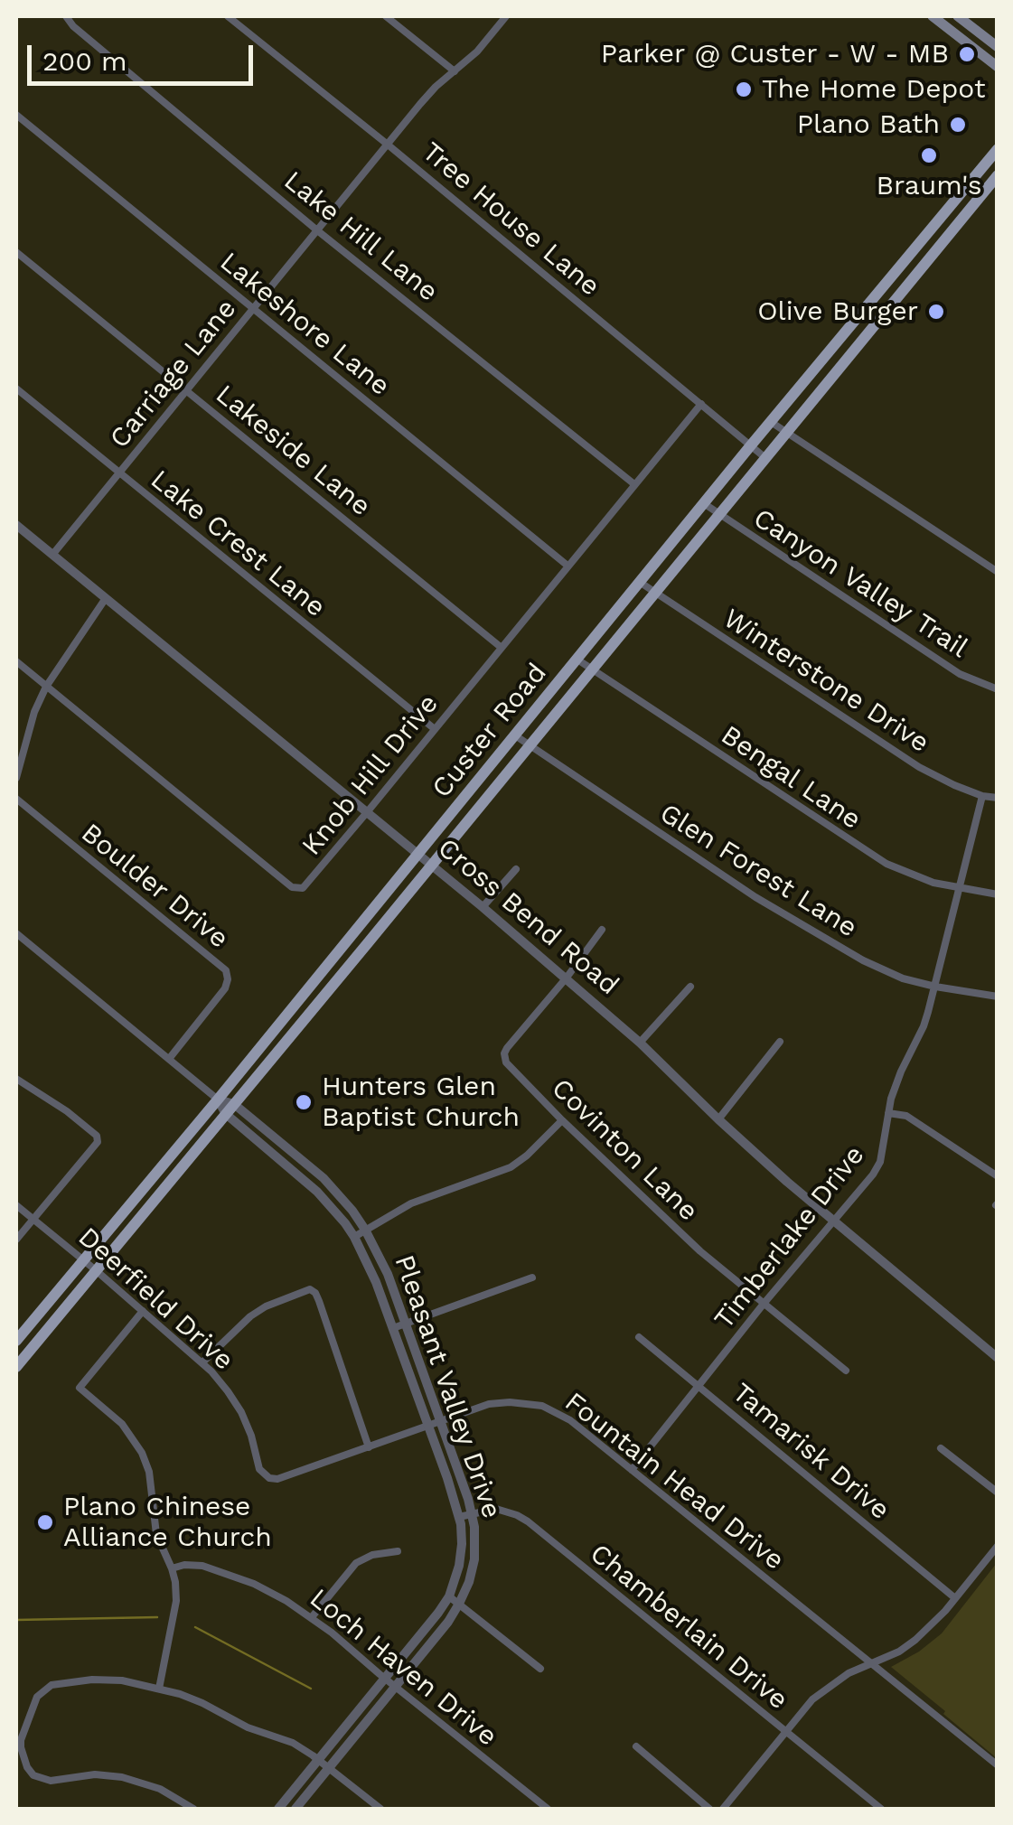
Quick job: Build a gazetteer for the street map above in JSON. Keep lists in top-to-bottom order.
{
  "streets": {
    "main road": ["Custer Road"],
    "street": [
      "Tree House Lane",
      "Lake Hill Lane",
      "Lakeshore Lane",
      "Carriage Lane",
      "Lakeside Lane",
      "Lake Crest Lane",
      "Canyon Valley Trail",
      "Winterstone Drive",
      "Knob Hill Drive",
      "Bengal Lane",
      "Glen Forest Lane",
      "Boulder Drive",
      "Cross Bend Road",
      "Covinton Lane",
      "Timberlake Drive",
      "Deerfield Drive",
      "Pleasant Valley Drive",
      "Tamarisk Drive",
      "Fountain Head Drive",
      "Chamberlain Drive",
      "Loch Haven Drive"
    ]
  },
  "crossings": [
    ["Tree House Lane", "Carriage Lane"],
    ["Tree House Lane", "Custer Road"],
    ["Tree House Lane", "Knob Hill Drive"],
    ["Lake Hill Lane", "Carriage Lane"],
    ["Lake Hill Lane", "Knob Hill Drive"],
    ["Lakeshore Lane", "Carriage Lane"],
    ["Lakeshore Lane", "Knob Hill Drive"],
    ["Carriage Lane", "Lakeside Lane"],
    ["Carriage Lane", "Lake Crest Lane"],
    ["Carriage Lane", "Cross Bend Road"],
    ["Lakeside Lane", "Knob Hill Drive"],
    ["Lake Crest Lane", "Knob Hill Drive"],
    ["Canyon Valley Trail", "Custer Road"],
    ["Winterstone Drive", "Custer Road"],
    ["Winterstone Drive", "Timberlake Drive"],
    ["Custer Road", "Bengal Lane"],
    ["Custer Road", "Glen Forest Lane"],
    ["Custer Road", "Cross Bend Road"],
    ["Custer Road", "Deerfield Drive"],
    ["Custer Road", "Pleasant Valley Drive"],
    ["Knob Hill Drive", "Cross Bend Road"],
    ["Bengal Lane", "Timberlake Drive"],
    ["Glen Forest Lane", "Timberlake Drive"],
    ["Boulder Drive", "Pleasant Valley Drive"],
    ["Cross Bend Road", "Covinton Lane"],
    ["Cross Bend Road", "Timberlake Drive"],
    ["Covinton Lane", "Timberlake Drive"],
    ["Timberlake Drive", "Tamarisk Drive"],
    ["Timberlake Drive", "Fountain Head Drive"],
    ["Deerfield Drive", "Fountain Head Drive"],
    ["Pleasant Valley Drive", "Fountain Head Drive"],
    ["Pleasant Valley Drive", "Chamberlain Drive"],
    ["Pleasant Valley Drive", "Loch Haven Drive"]
  ],
  "places": [
    "Parker @ Custer - W - MB",
    "The Home Depot",
    "Plano Bath",
    "Braum's",
    "Olive Burger",
    "Hunters Glen Baptist Church",
    "Plano Chinese Alliance Church"
  ],
  "scale_bar": "200 m"
}
